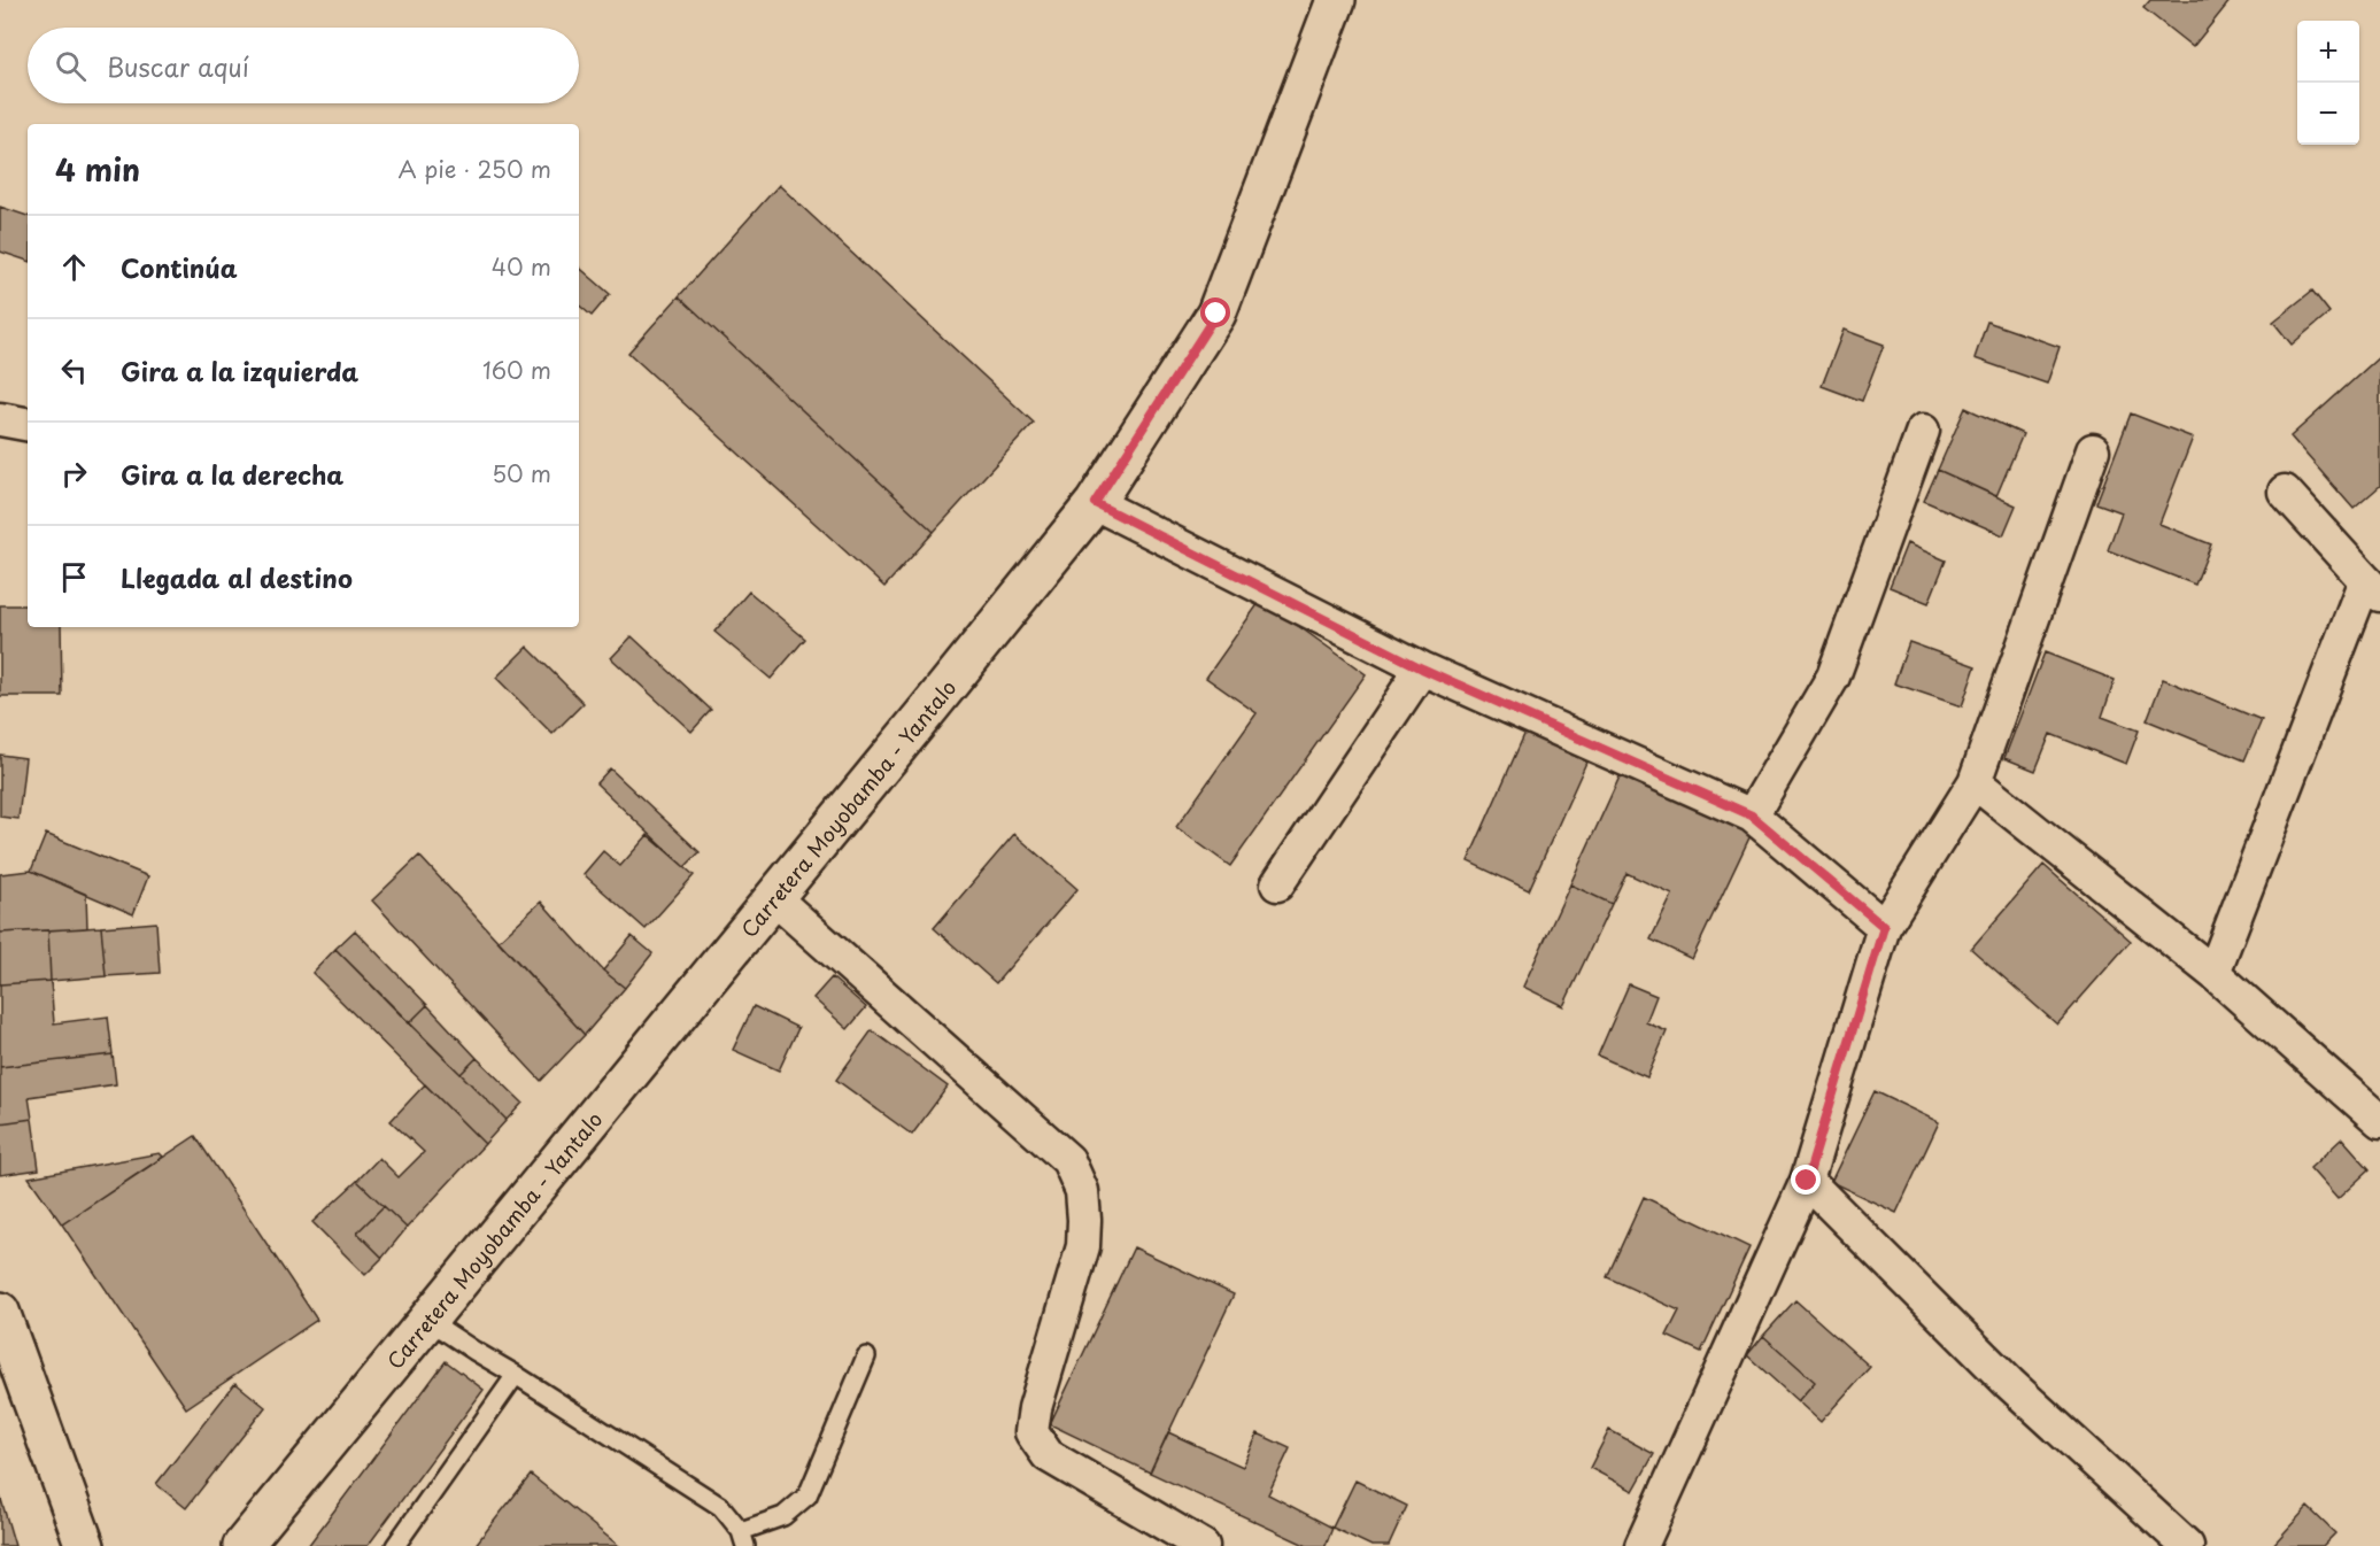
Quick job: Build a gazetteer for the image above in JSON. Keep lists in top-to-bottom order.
{
  "streets": {
    "main road": ["Carretera Moyobamba - Yantalo"]
  },
  "page": {
    "map_buttons": ["+", "−"],
    "search": "Buscar aquí",
    "heading": ["4 min", "A pie · 250 m"],
    "list": [
      ["Continúa", "40 m"],
      ["Gira a la izquierda", "160 m"],
      ["Gira a la derecha", "50 m"],
      "Llegada al destino"
    ]
  }
}
